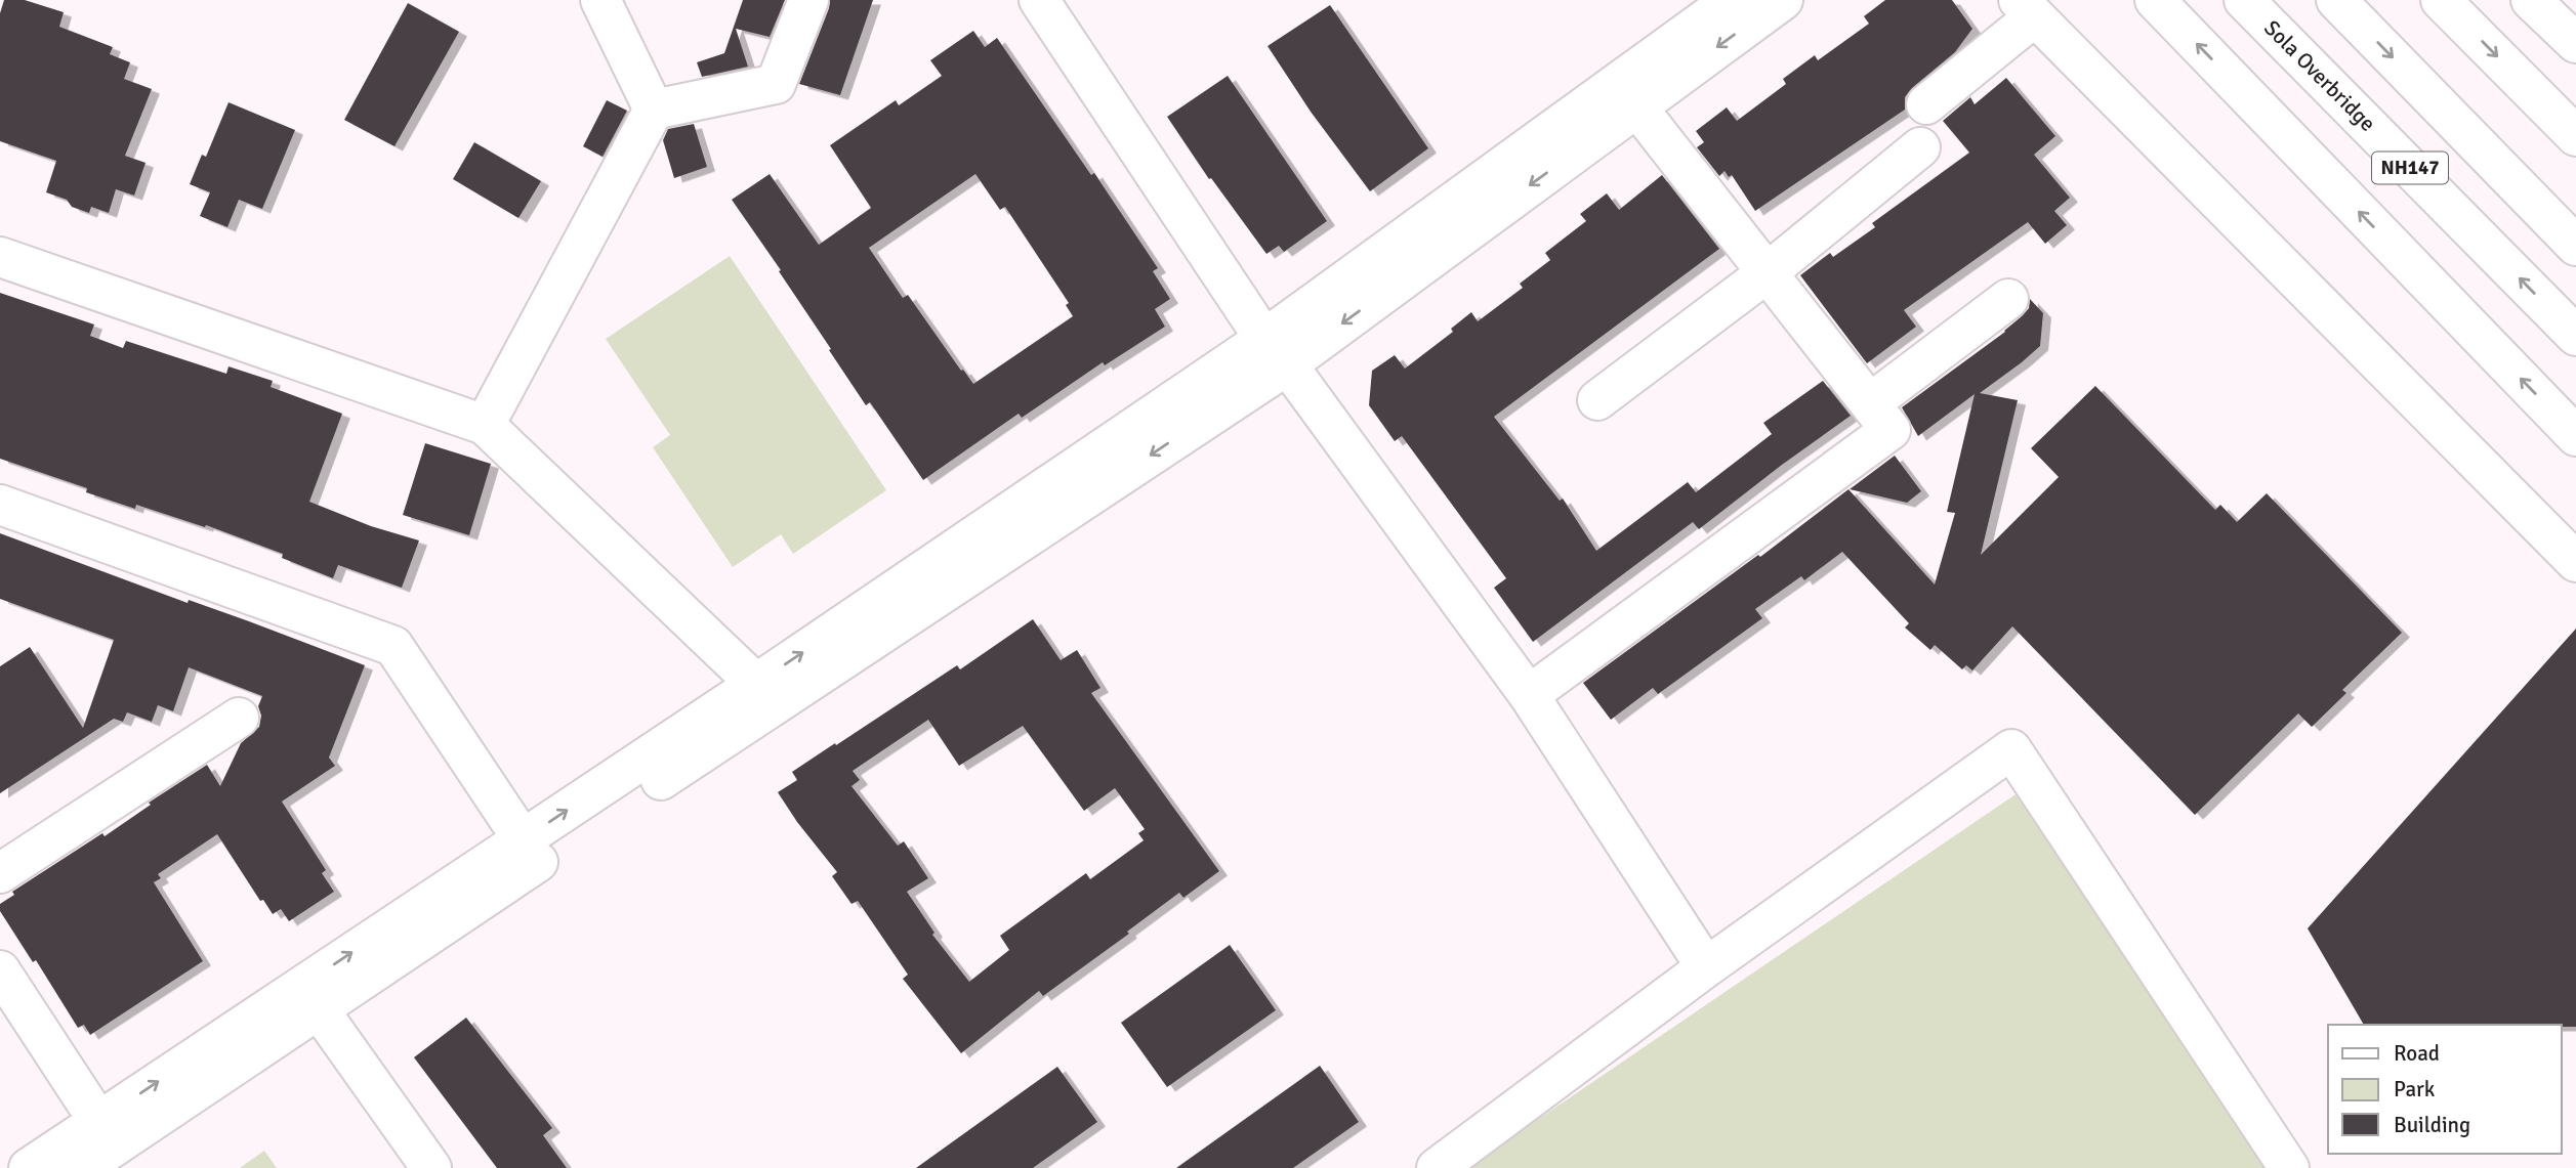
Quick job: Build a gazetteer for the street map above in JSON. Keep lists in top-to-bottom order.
{
  "streets": {
    "main road": ["Sola Overbridge", "NH147"]
  },
  "legend": ["Road", "Park", "Building"]
}
